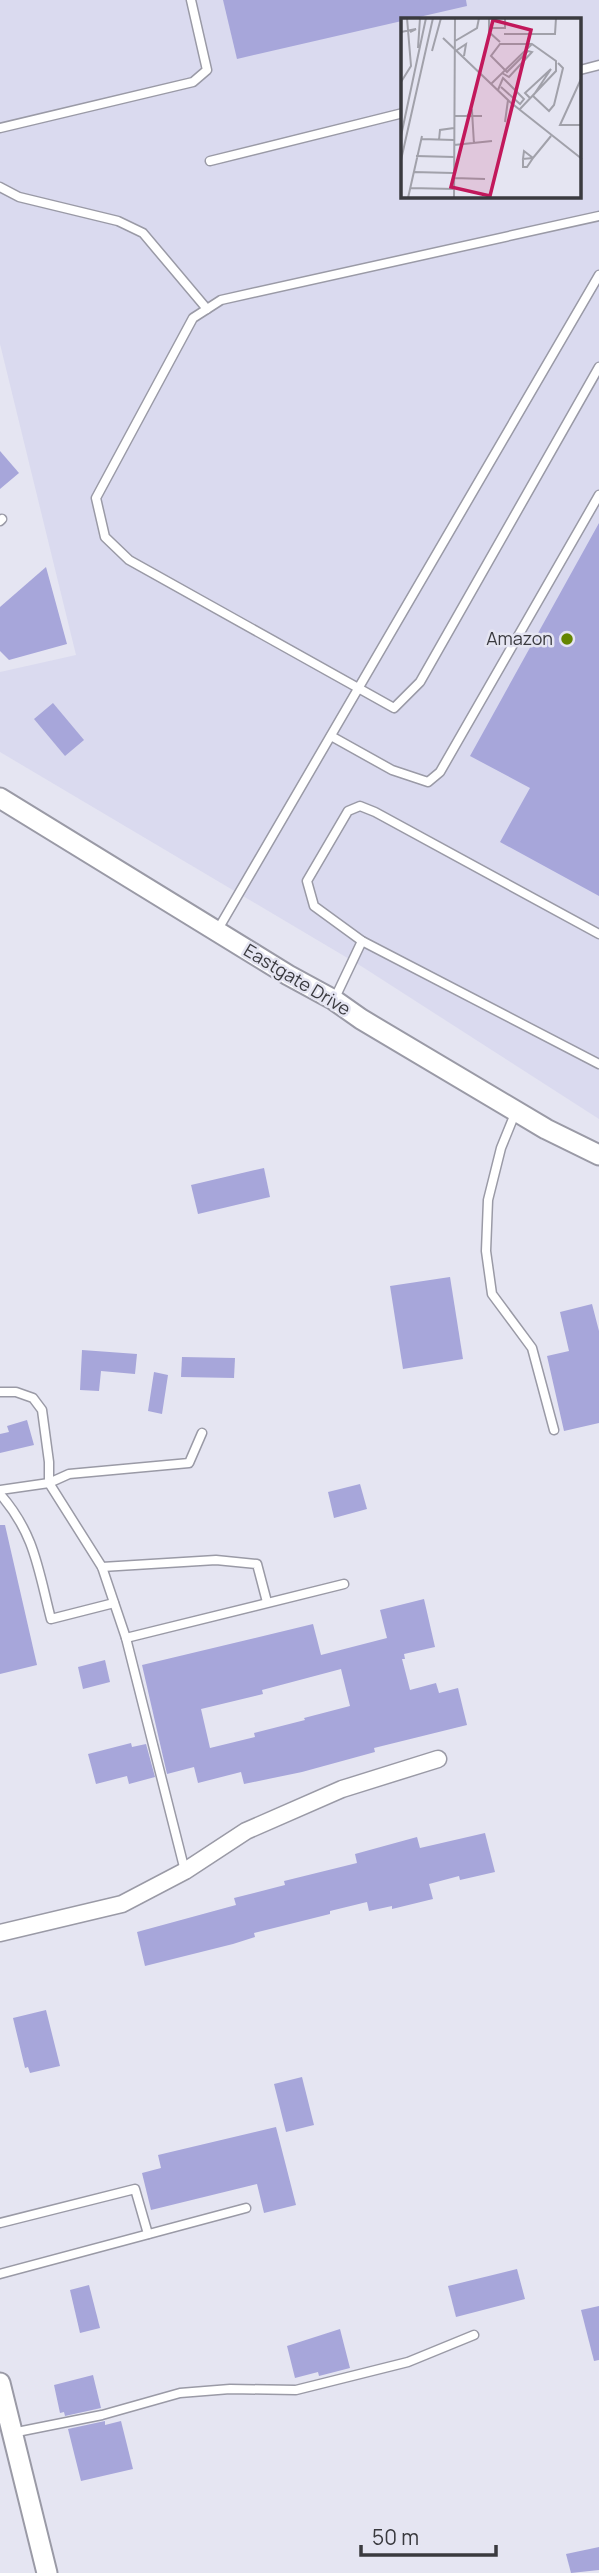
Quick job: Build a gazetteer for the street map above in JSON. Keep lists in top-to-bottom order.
{
  "streets": {
    "street": ["Eastgate Drive"]
  },
  "places": ["Amazon"],
  "scale_bar": "50 m"
}
